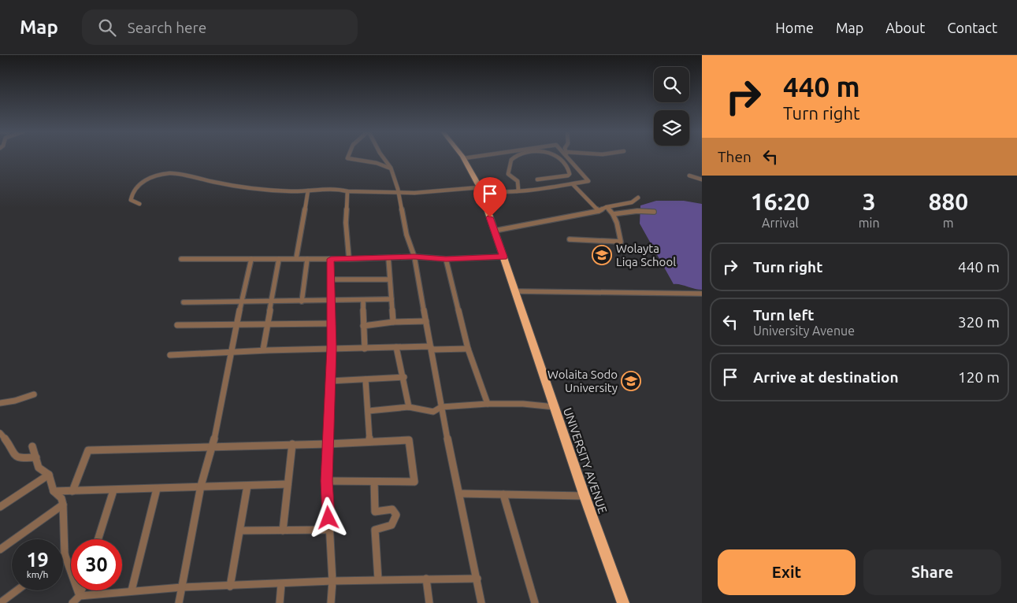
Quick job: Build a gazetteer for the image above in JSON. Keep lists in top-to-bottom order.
{
  "streets": {
    "highway": ["UNIVERSITY AVENUE"]
  },
  "places": {
    "school or university": ["Wolayta Liqa School", "Wolaita Sodo University"]
  },
  "page": {
    "header": "Map",
    "search": "Search here",
    "nav": [
      "Home",
      "Map",
      "About",
      "Contact"
    ],
    "turn": ["440 m", "Turn right"],
    "then": "Then",
    "eta": [
      "16:20",
      "Arrival",
      "3",
      "min",
      "880",
      "m"
    ],
    "list": [
      {
        "name": "Turn right",
        "value": "440 m"
      },
      {
        "name": "Turn left",
        "note": "University Avenue",
        "value": "320 m"
      },
      {
        "name": "Arrive at destination",
        "value": "120 m"
      }
    ],
    "speed": "19 km/h",
    "limit": "30",
    "buttons": ["Exit", "Share"]
  }
}
